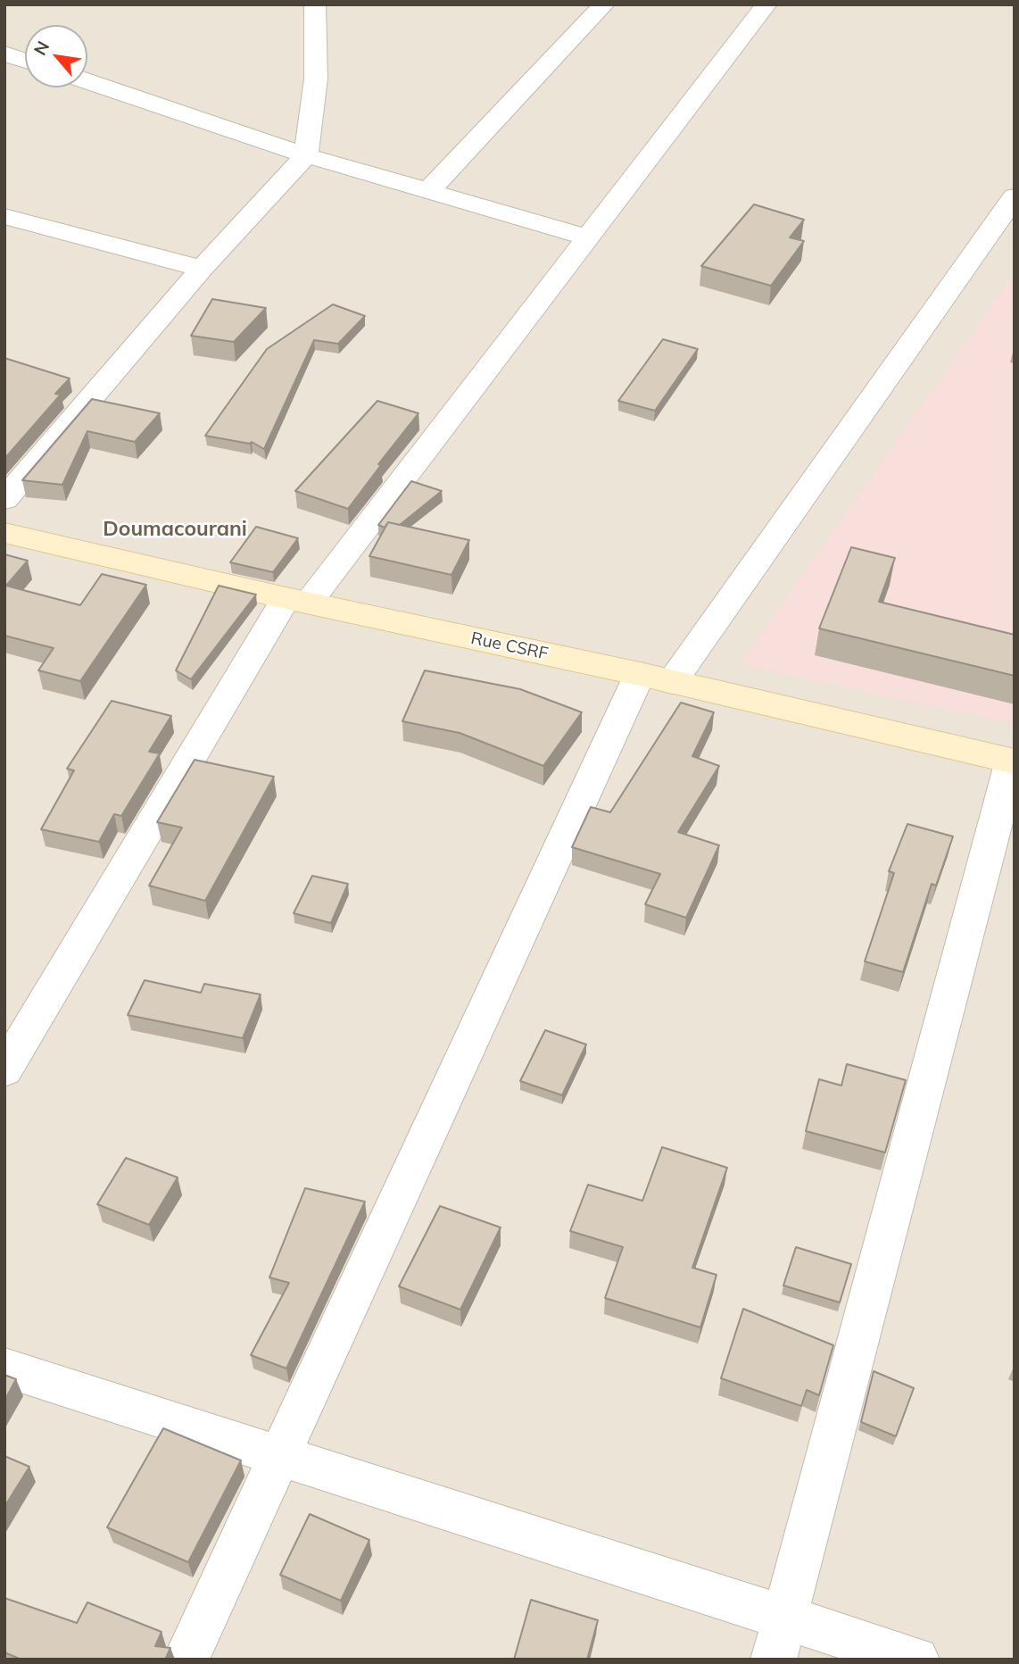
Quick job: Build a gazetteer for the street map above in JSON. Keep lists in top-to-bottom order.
{
  "streets": {
    "main road": ["Rue CSRF"]
  },
  "districts": ["Doumacourani"],
  "north": "top left"
}
